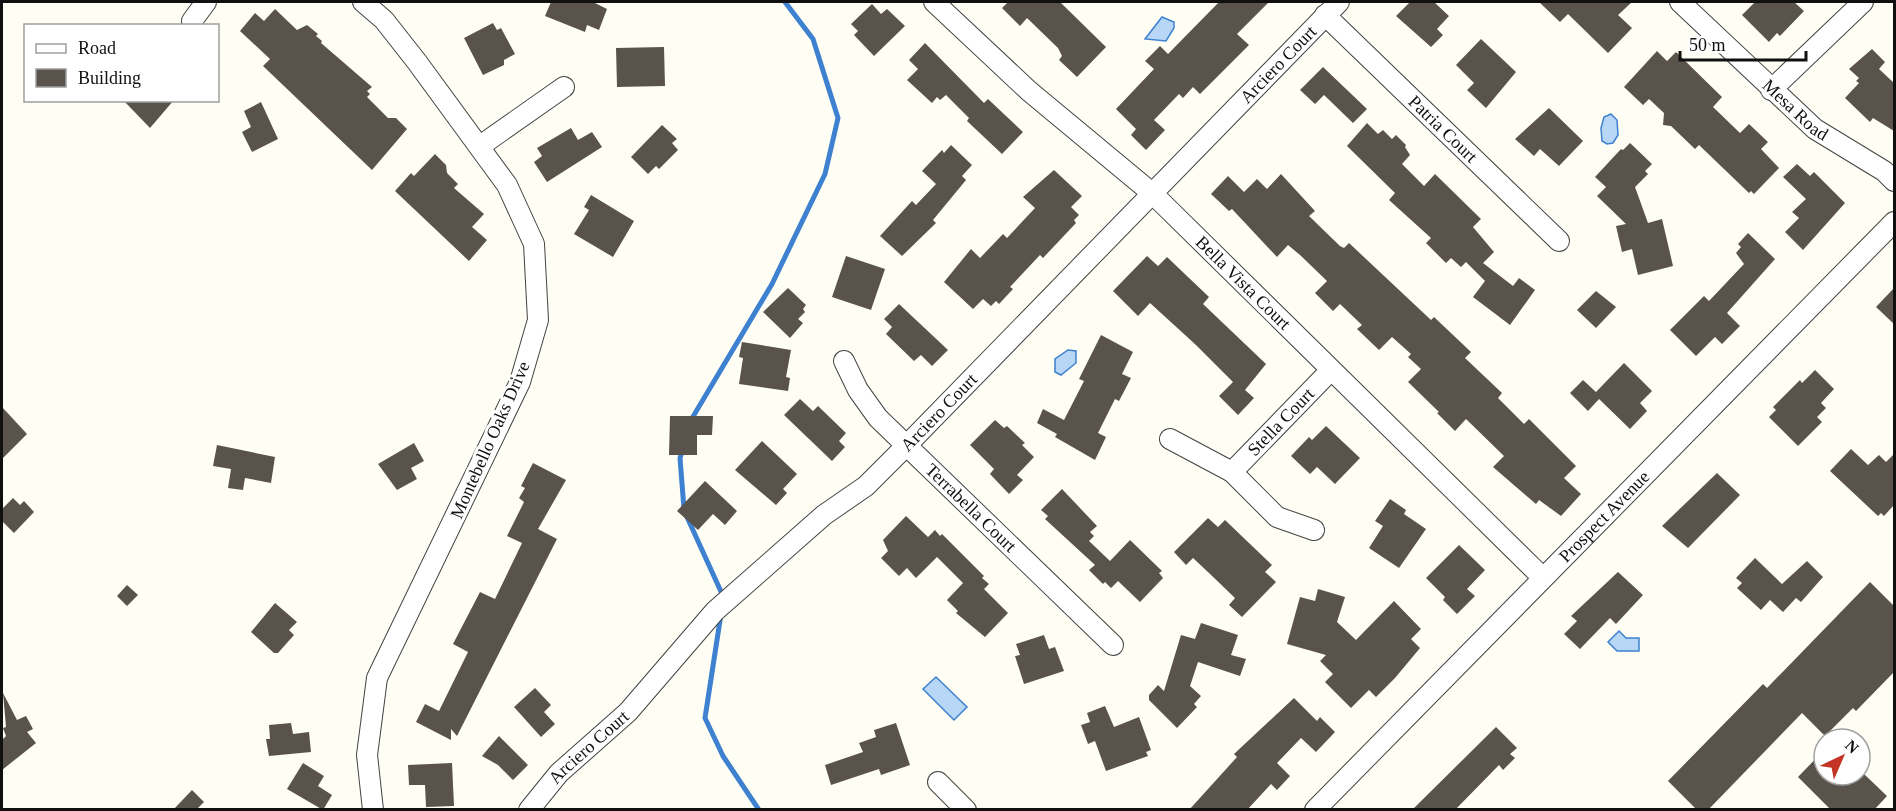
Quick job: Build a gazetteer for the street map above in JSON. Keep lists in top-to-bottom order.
{
  "streets": {
    "street": [
      "Arciero Court",
      "Mesa Road",
      "Patria Court",
      "Bella Vista Court",
      "Stella Court",
      "Montebello Oaks Drive",
      "Terrabella Court",
      "Prospect Avenue"
    ]
  },
  "crossings": [
    ["Arciero Court", "Patria Court"],
    ["Arciero Court", "Bella Vista Court"],
    ["Arciero Court", "Terrabella Court"],
    ["Bella Vista Court", "Stella Court"],
    ["Bella Vista Court", "Prospect Avenue"]
  ],
  "legend": ["Road", "Building"],
  "scale_bar": "50 m",
  "north": "top right"
}
